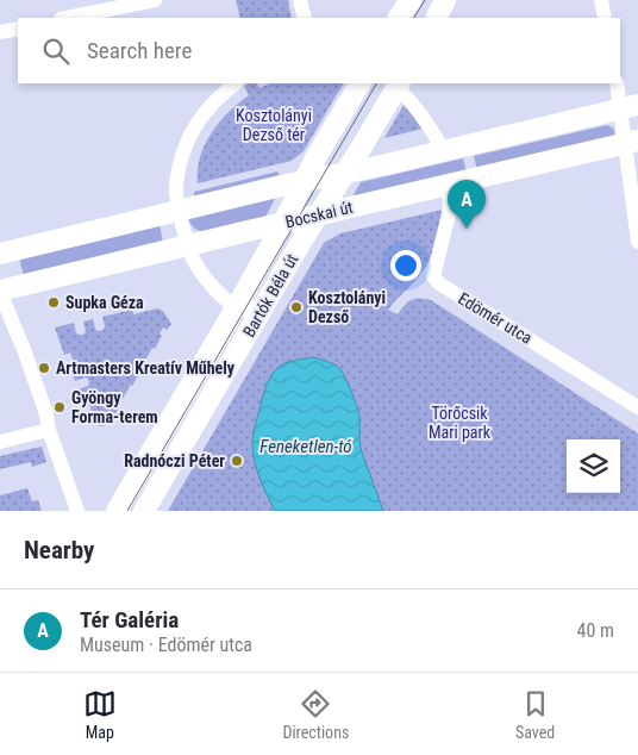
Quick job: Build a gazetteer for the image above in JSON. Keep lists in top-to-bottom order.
{
  "streets": {
    "main road": ["Bocskai út", "Bartók Béla út"],
    "street": ["Edömér utca"]
  },
  "crossings": [
    ["Bocskai út", "Bartók Béla út"],
    ["Bocskai út", "Edömér utca"]
  ],
  "water": ["Feneketlen-tó"],
  "parks": ["Kosztolányi Dezső tér", "Törőcsik Mari park"],
  "places": [
    "Supka Géza",
    "Kosztolányi Dezső",
    "Artmasters Kreatív Műhely",
    "Gyöngy Forma-terem",
    "Radnóczi Péter"
  ],
  "page": {
    "search": "Search here",
    "pins": "A",
    "heading": "Nearby",
    "list": [
      {
        "mark": "A",
        "name": "Tér Galéria",
        "note": "Museum · Edömér utca",
        "value": "40 m"
      }
    ],
    "nav": ["Map", "Directions", "Saved"]
  }
}
